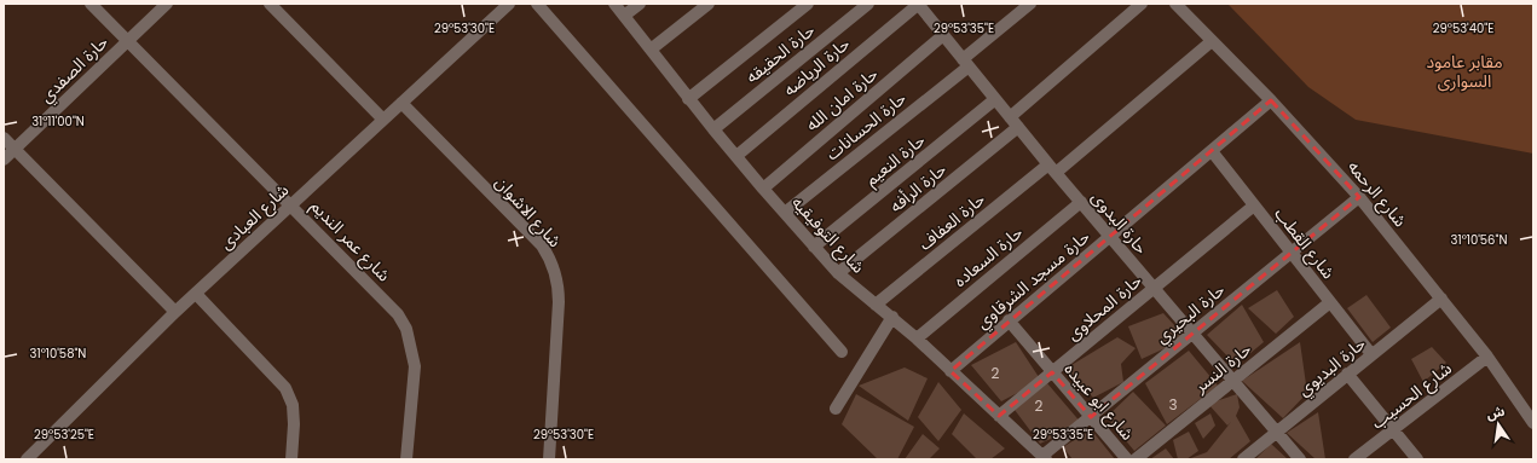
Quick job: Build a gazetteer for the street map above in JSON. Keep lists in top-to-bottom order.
{
  "streets": {
    "street": [
      "حارة الحقيقه",
      "حارة الرياضه",
      "حارة الصفدي",
      "حارة امان الله",
      "حارة الحسانات",
      "حارة النعيم",
      "حارة الرأفه",
      "شارع الرحمه",
      "شارع الاشوان",
      "شارع العبادى",
      "حارة العفاف",
      "حارة البدوى",
      "شارع التوفيقيه",
      "شارع عمر النديم",
      "شارع القطب",
      "حارة السعاده",
      "حارة مسجد الشرقاوي",
      "حارة المحلاوى",
      "حارة البحيري",
      "حارة البديوي",
      "حارة النسر",
      "شارع الحسيب",
      "شارع ابو عبيده"
    ]
  },
  "crossings": [
    ["حارة الحقيقه", "شارع التوفيقيه"],
    ["حارة الرياضه", "حارة البدوى"],
    ["حارة الرياضه", "شارع التوفيقيه"],
    ["حارة الصفدي", "شارع عمر النديم"],
    ["حارة امان الله", "حارة البدوى"],
    ["حارة امان الله", "شارع التوفيقيه"],
    ["حارة الحسانات", "حارة البدوى"],
    ["حارة الحسانات", "شارع التوفيقيه"],
    ["حارة النعيم", "حارة البدوى"],
    ["حارة النعيم", "شارع التوفيقيه"],
    ["حارة الرأفه", "حارة البدوى"],
    ["حارة الرأفه", "شارع التوفيقيه"],
    ["شارع الرحمه", "حارة العفاف"],
    ["شارع الرحمه", "حارة مسجد الشرقاوي"],
    ["شارع الرحمه", "حارة البحيري"],
    ["شارع الرحمه", "حارة البديوي"],
    ["شارع الرحمه", "شارع الحسيب"],
    ["شارع الاشوان", "شارع العبادى"],
    ["شارع العبادى", "شارع عمر النديم"],
    ["حارة العفاف", "حارة البدوى"],
    ["حارة العفاف", "شارع التوفيقيه"],
    ["حارة البدوى", "حارة السعاده"],
    ["حارة البدوى", "حارة مسجد الشرقاوي"],
    ["حارة البدوى", "حارة المحلاوى"],
    ["حارة البدوى", "حارة البحيري"],
    ["حارة البدوى", "حارة البديوي"],
    ["حارة البدوى", "حارة النسر"],
    ["شارع التوفيقيه", "حارة السعاده"],
    ["شارع التوفيقيه", "حارة مسجد الشرقاوي"],
    ["شارع التوفيقيه", "حارة المحلاوى"],
    ["شارع التوفيقيه", "حارة البحيري"],
    ["شارع القطب", "حارة مسجد الشرقاوي"],
    ["شارع القطب", "حارة المحلاوى"],
    ["شارع القطب", "حارة البحيري"],
    ["شارع القطب", "حارة البديوي"],
    ["شارع القطب", "حارة النسر"],
    ["حارة مسجد الشرقاوي", "شارع ابو عبيده"],
    ["حارة المحلاوى", "شارع ابو عبيده"],
    ["حارة البحيري", "شارع ابو عبيده"]
  ],
  "parks": ["مقابر عامود السوارى"],
  "house_numbers": ["2", "3", "2"],
  "north": "top",
  "coordinates": [
    "29°53'30\"E",
    "29°53'35\"E",
    "29°53'40\"E",
    "31°11'00\"N",
    "31°10'56\"N",
    "31°10'58\"N",
    "29°53'25\"E"
  ]
}
